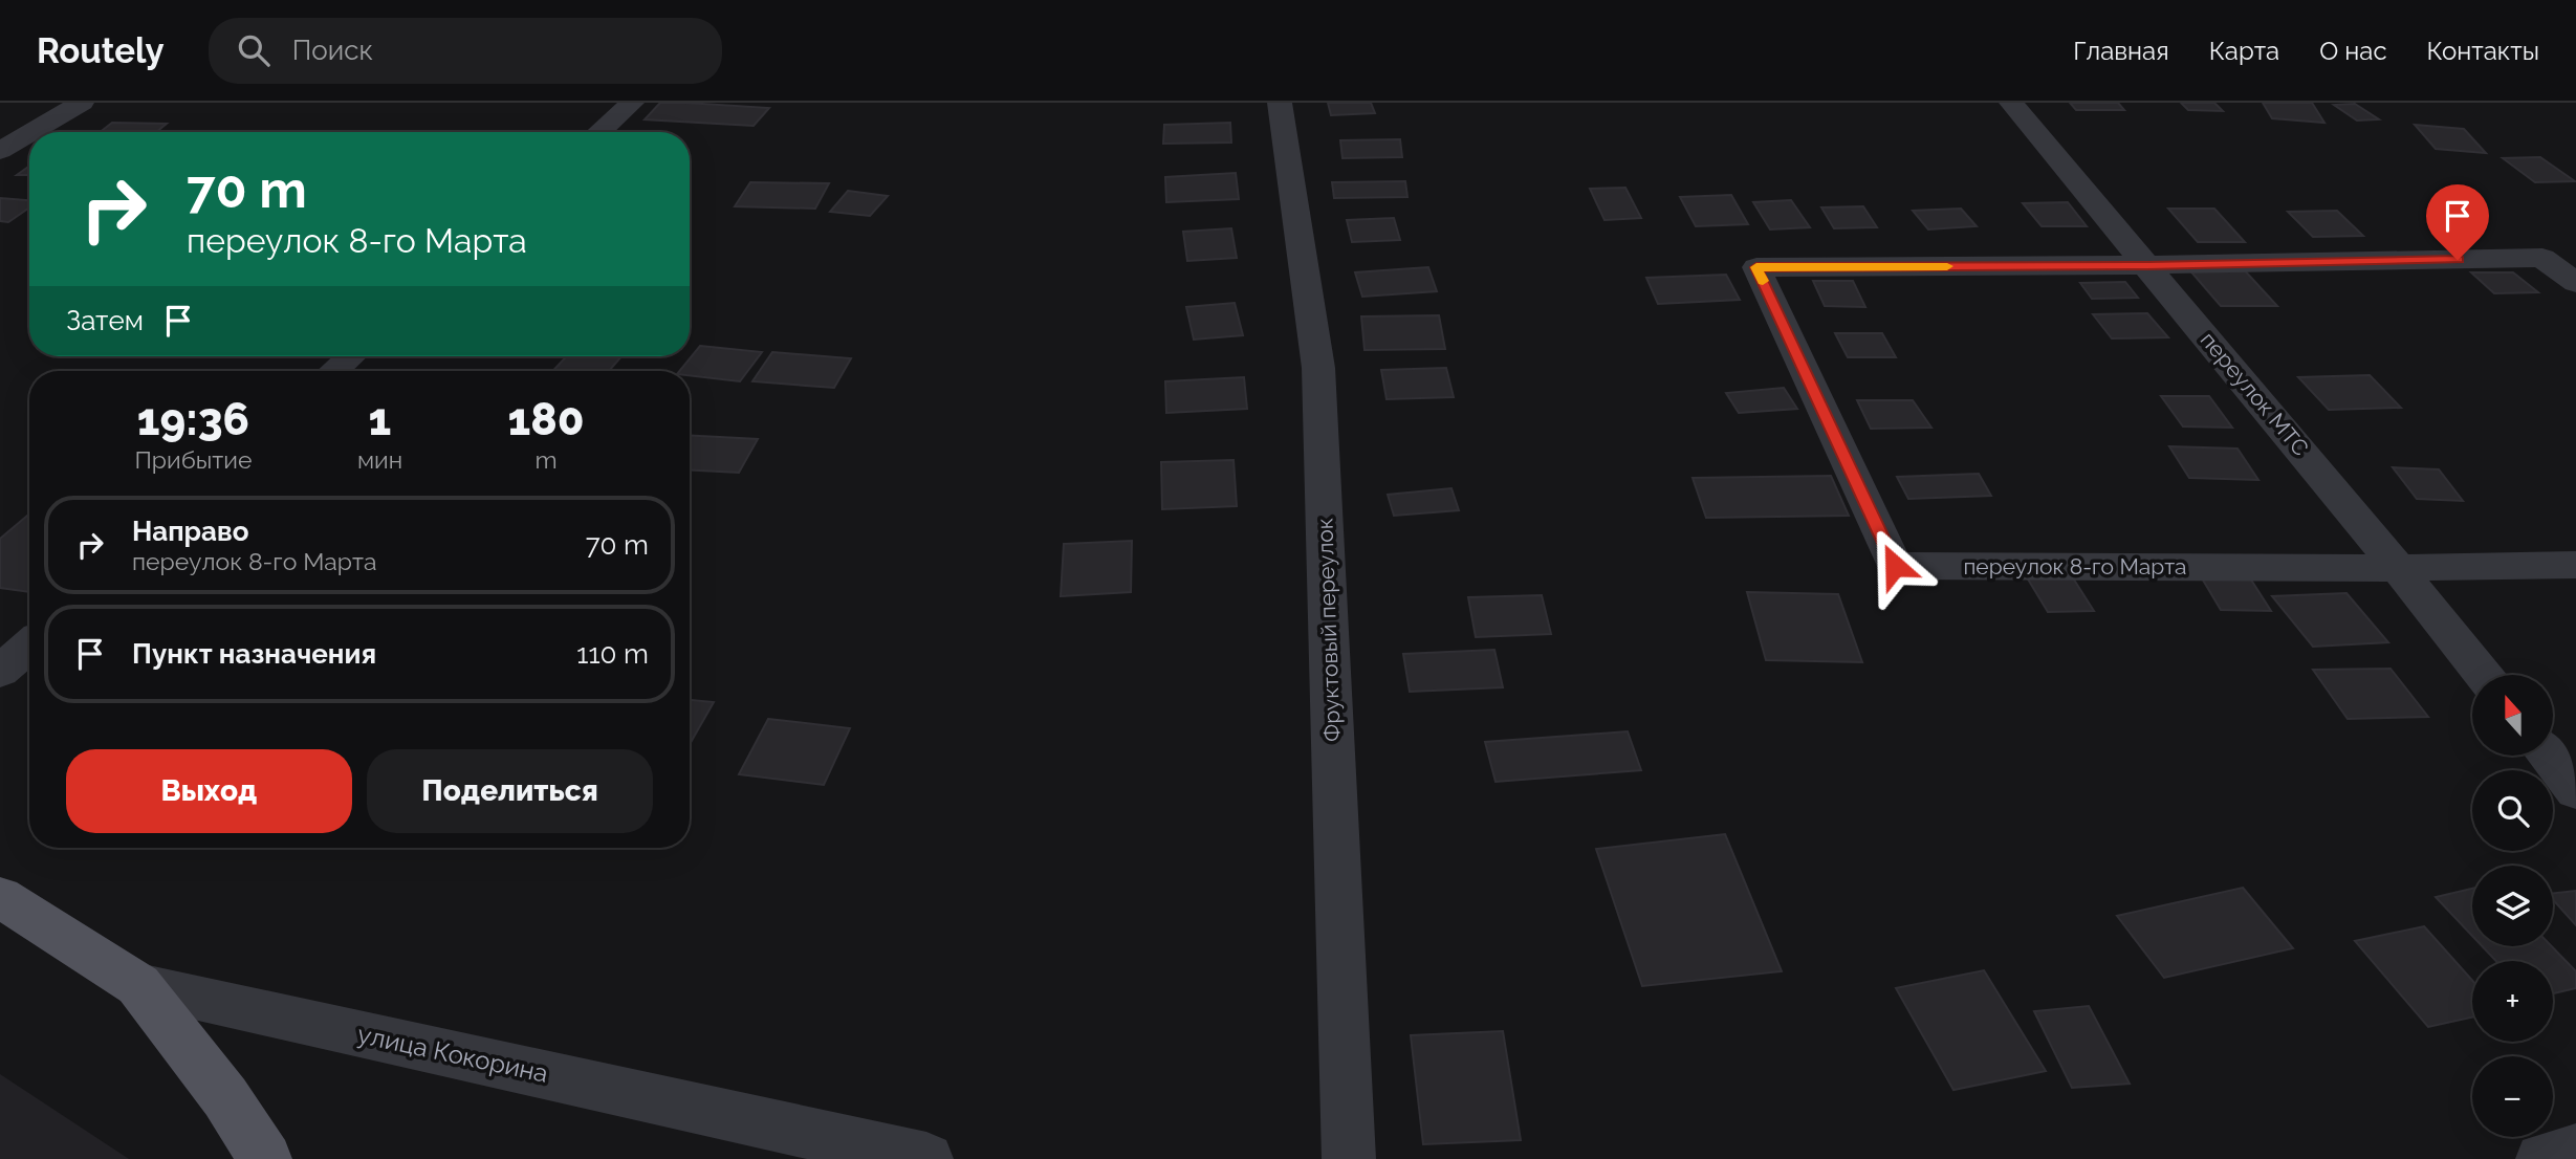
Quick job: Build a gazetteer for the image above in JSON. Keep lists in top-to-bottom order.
{
  "streets": {
    "main road": ["улица Кокорина"],
    "street": ["переулок МТС", "переулок 8-го Марта", "Фруктовый переулок"]
  },
  "crossings": [
    ["переулок МТС", "переулок 8-го Марта"]
  ],
  "north": "top",
  "page": {
    "header": "Routely",
    "search": "Поиск",
    "nav": [
      "Главная",
      "Карта",
      "О нас",
      "Контакты"
    ],
    "turn": ["70 m", "переулок 8-го Марта"],
    "then": "Затем",
    "eta": [
      "19:36",
      "Прибытие",
      "1",
      "мин",
      "180",
      "m"
    ],
    "list": [
      {
        "name": "Направо",
        "note": "переулок 8-го Марта",
        "value": "70 m"
      },
      {
        "name": "Пункт назначения",
        "value": "110 m"
      }
    ],
    "map_buttons": ["+", "−"],
    "buttons": ["Выход", "Поделиться"]
  }
}
